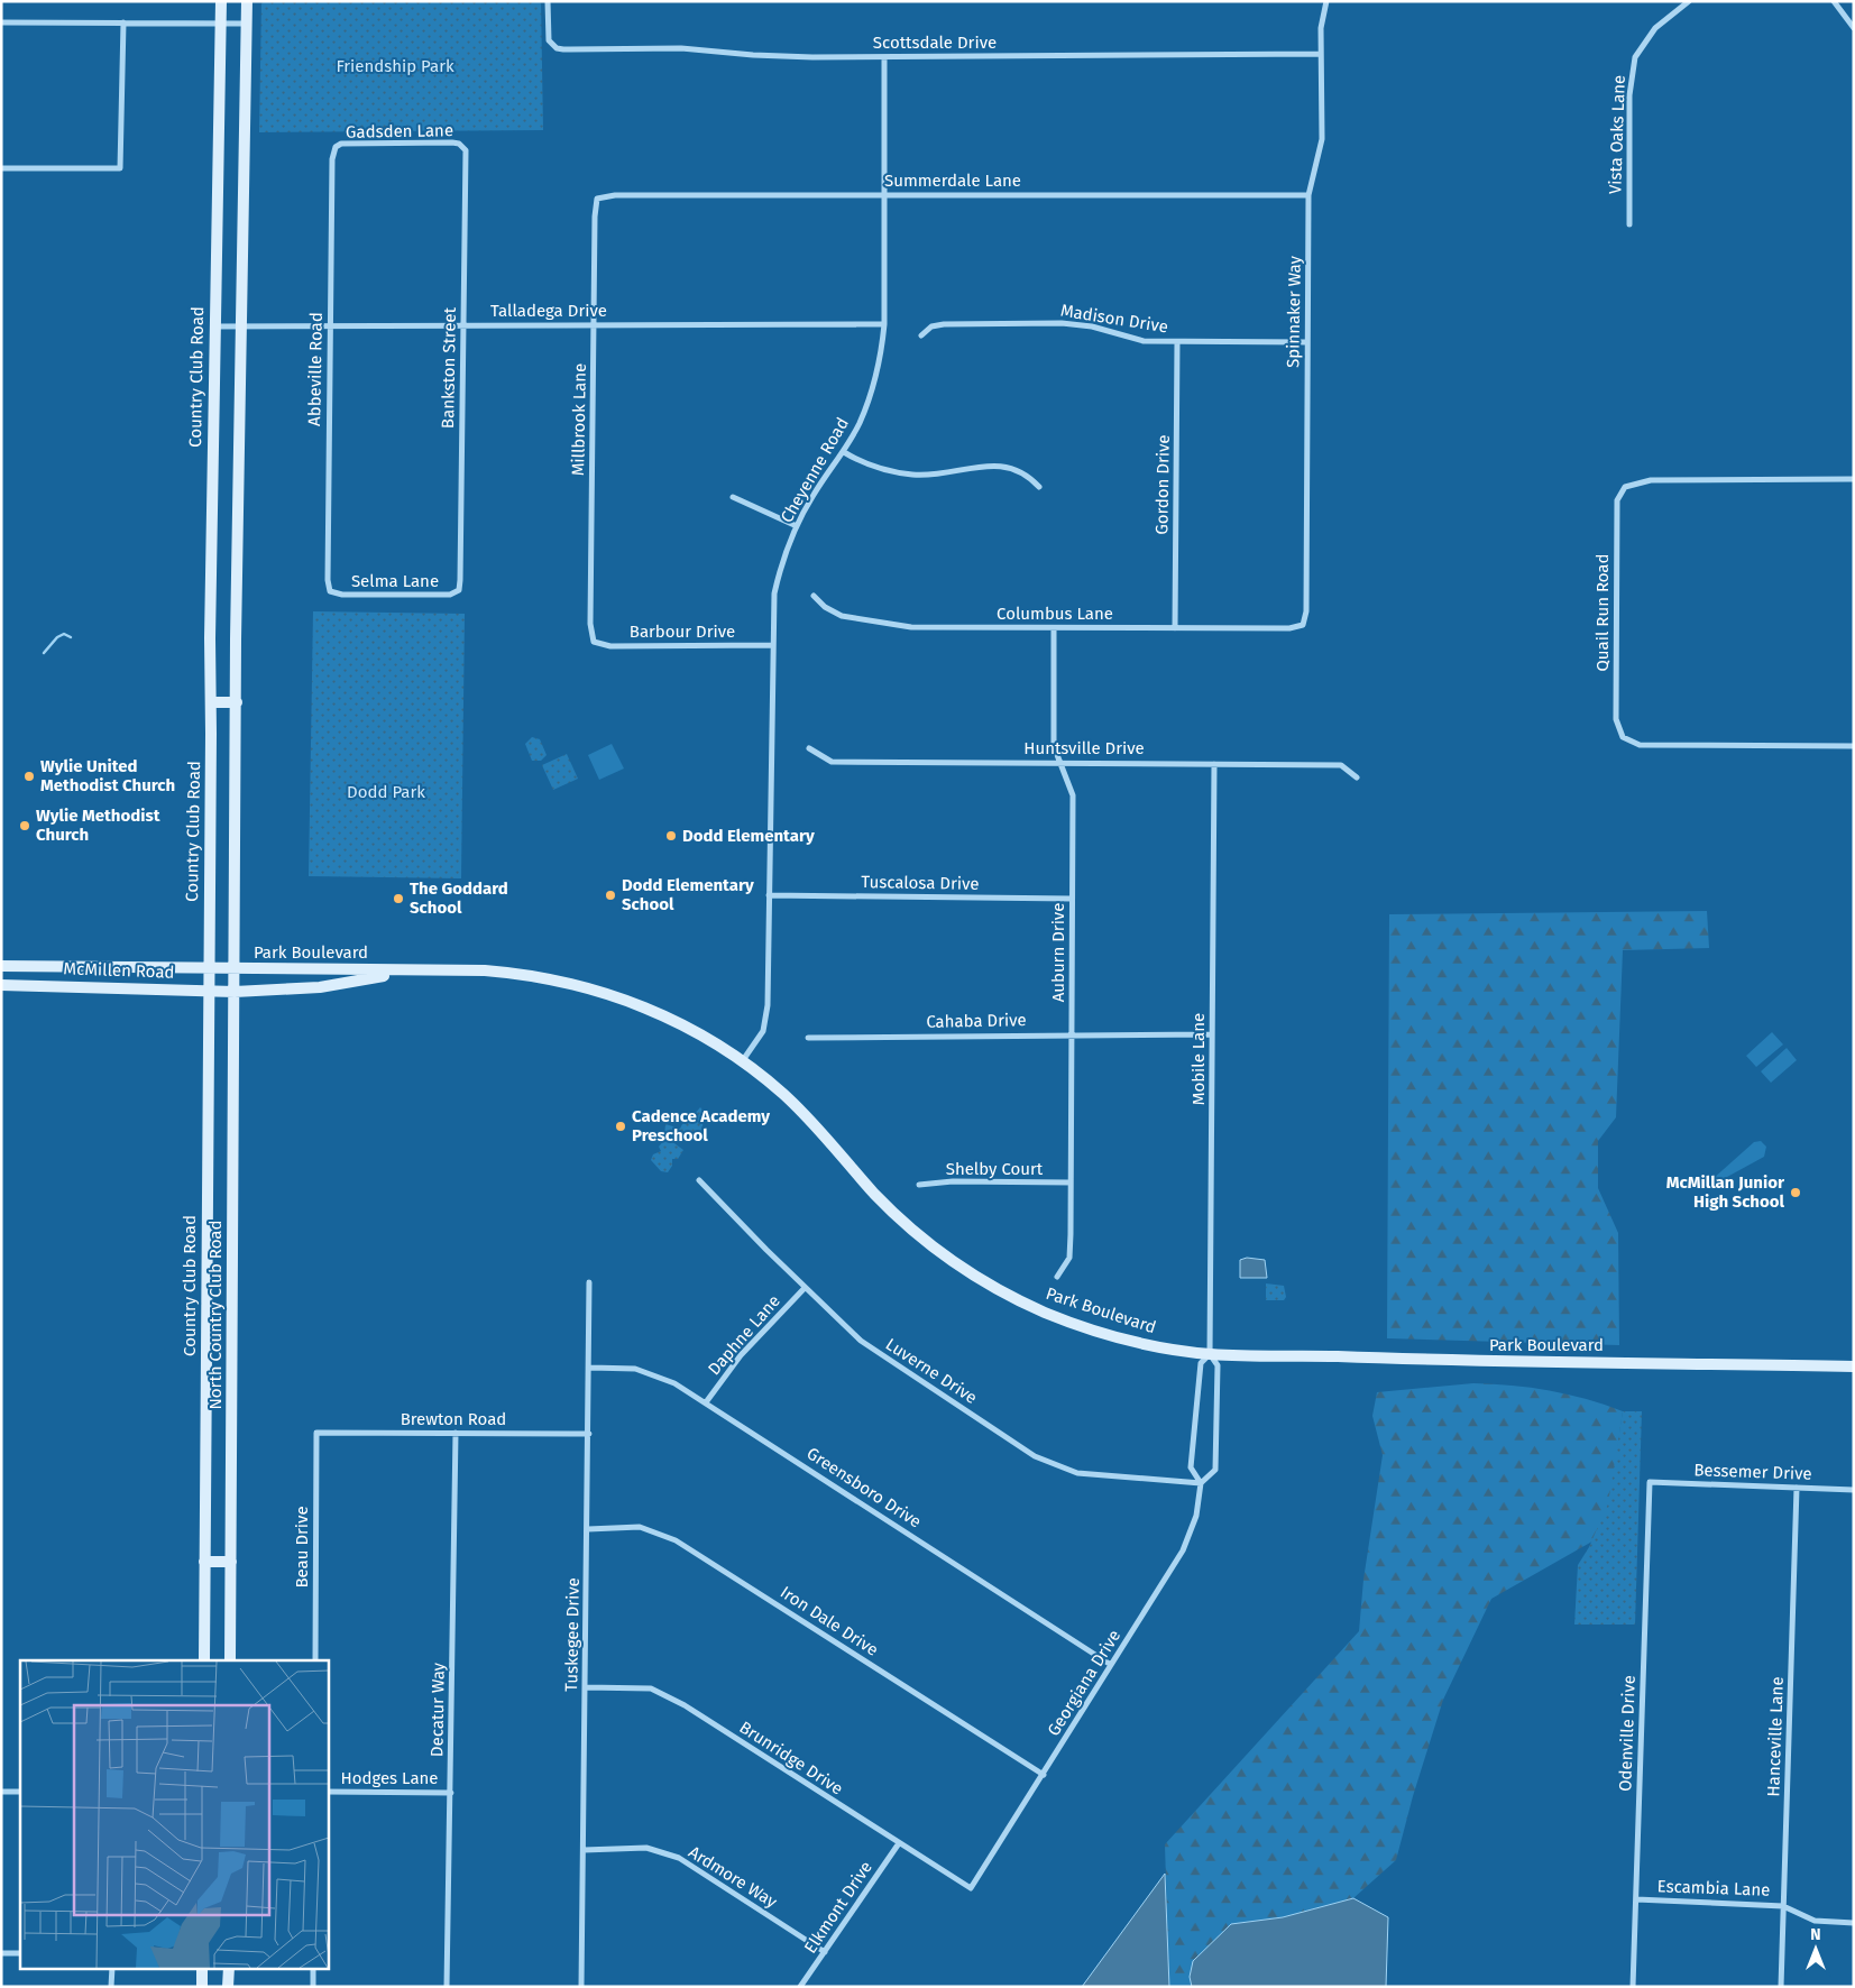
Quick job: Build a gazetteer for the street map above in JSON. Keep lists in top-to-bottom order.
{
  "streets": {
    "main road": [
      "Country Club Road",
      "Park Boulevard",
      "McMillen Road",
      "North Country Club Road"
    ],
    "street": [
      "Scottsdale Drive",
      "Gadsden Lane",
      "Vista Oaks Lane",
      "Summerdale Lane",
      "Talladega Drive",
      "Spinnaker Way",
      "Madison Drive",
      "Bankston Street",
      "Abbeville Road",
      "Millbrook Lane",
      "Cheyenne Road",
      "Gordon Drive",
      "Selma Lane",
      "Quail Run Road",
      "Columbus Lane",
      "Barbour Drive",
      "Huntsville Drive",
      "Tuscalosa Drive",
      "Auburn Drive",
      "Cahaba Drive",
      "Mobile Lane",
      "Shelby Court",
      "Daphne Lane",
      "Luverne Drive",
      "Brewton Road",
      "Bessemer Drive",
      "Greensboro Drive",
      "Beau Drive",
      "Iron Dale Drive",
      "Tuskegee Drive",
      "Georgiana Drive",
      "Decatur Way",
      "Odenville Drive",
      "Hanceville Lane",
      "Brunridge Drive",
      "Hodges Lane",
      "Ardmore Way",
      "Escambia Lane",
      "Elkmont Drive"
    ]
  },
  "crossings": [
    ["Scottsdale Drive", "Spinnaker Way"],
    ["Scottsdale Drive", "Cheyenne Road"],
    ["Gadsden Lane", "Bankston Street"],
    ["Gadsden Lane", "Abbeville Road"],
    ["Summerdale Lane", "Spinnaker Way"],
    ["Summerdale Lane", "Millbrook Lane"],
    ["Summerdale Lane", "Cheyenne Road"],
    ["Talladega Drive", "Bankston Street"],
    ["Talladega Drive", "Abbeville Road"],
    ["Talladega Drive", "Country Club Road"],
    ["Talladega Drive", "Millbrook Lane"],
    ["Talladega Drive", "Cheyenne Road"],
    ["Spinnaker Way", "Madison Drive"],
    ["Spinnaker Way", "Columbus Lane"],
    ["Madison Drive", "Gordon Drive"],
    ["Bankston Street", "Selma Lane"],
    ["Abbeville Road", "Selma Lane"],
    ["Country Club Road", "Park Boulevard"],
    ["Country Club Road", "McMillen Road"],
    ["Millbrook Lane", "Barbour Drive"],
    ["Cheyenne Road", "Barbour Drive"],
    ["Cheyenne Road", "Tuscalosa Drive"],
    ["Cheyenne Road", "Park Boulevard"],
    ["Gordon Drive", "Columbus Lane"],
    ["Columbus Lane", "Auburn Drive"],
    ["Huntsville Drive", "Auburn Drive"],
    ["Huntsville Drive", "Mobile Lane"],
    ["Tuscalosa Drive", "Auburn Drive"],
    ["Park Boulevard", "McMillen Road"],
    ["Park Boulevard", "Mobile Lane"],
    ["Park Boulevard", "North Country Club Road"],
    ["Park Boulevard", "Georgiana Drive"],
    ["Auburn Drive", "Cahaba Drive"],
    ["Auburn Drive", "Shelby Court"],
    ["McMillen Road", "North Country Club Road"],
    ["Cahaba Drive", "Mobile Lane"],
    ["Mobile Lane", "Georgiana Drive"],
    ["Daphne Lane", "Luverne Drive"],
    ["Daphne Lane", "Greensboro Drive"],
    ["Luverne Drive", "Georgiana Drive"],
    ["Brewton Road", "Beau Drive"],
    ["Brewton Road", "Tuskegee Drive"],
    ["Brewton Road", "Decatur Way"],
    ["Bessemer Drive", "Odenville Drive"],
    ["Bessemer Drive", "Hanceville Lane"],
    ["Greensboro Drive", "Tuskegee Drive"],
    ["Greensboro Drive", "Georgiana Drive"],
    ["Iron Dale Drive", "Tuskegee Drive"],
    ["Iron Dale Drive", "Georgiana Drive"],
    ["Tuskegee Drive", "Brunridge Drive"],
    ["Tuskegee Drive", "Ardmore Way"],
    ["Georgiana Drive", "Brunridge Drive"],
    ["Decatur Way", "Hodges Lane"],
    ["Odenville Drive", "Escambia Lane"],
    ["Hanceville Lane", "Escambia Lane"],
    ["Brunridge Drive", "Elkmont Drive"],
    ["Ardmore Way", "Elkmont Drive"]
  ],
  "parks": ["Friendship Park", "Dodd Park"],
  "places": [
    "Wylie United Methodist Church",
    "Wylie Methodist Church",
    "Dodd Elementary",
    "Dodd Elementary School",
    "The Goddard School",
    "Cadence Academy Preschool",
    "McMillan Junior High School"
  ],
  "north": "top"
}
